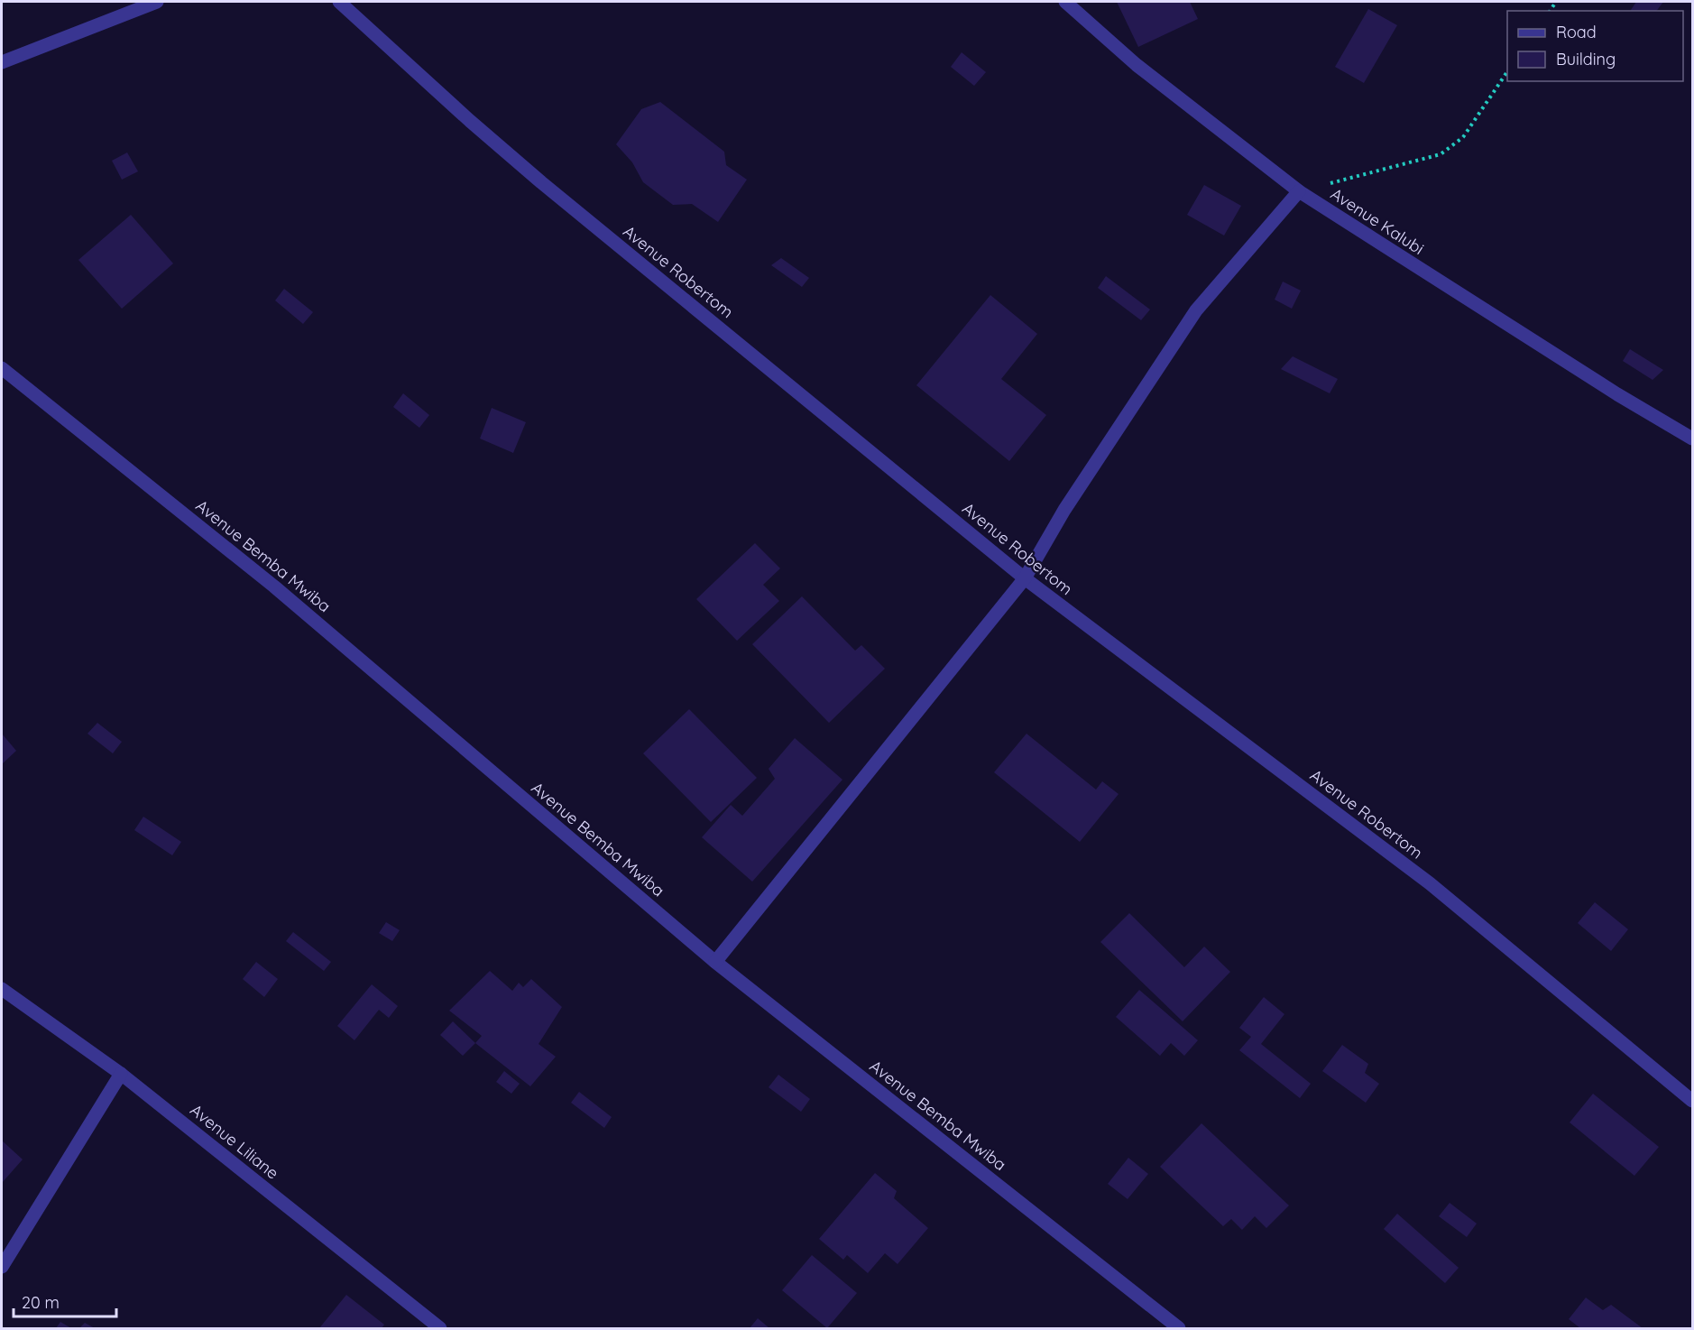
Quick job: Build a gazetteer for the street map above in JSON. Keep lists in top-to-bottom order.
{
  "streets": {
    "street": [
      "Avenue Kalubi",
      "Avenue Robertom",
      "Avenue Bemba Mwiba",
      "Avenue Liliane"
    ]
  },
  "legend": ["Road", "Building"],
  "scale_bar": "20 m"
}
